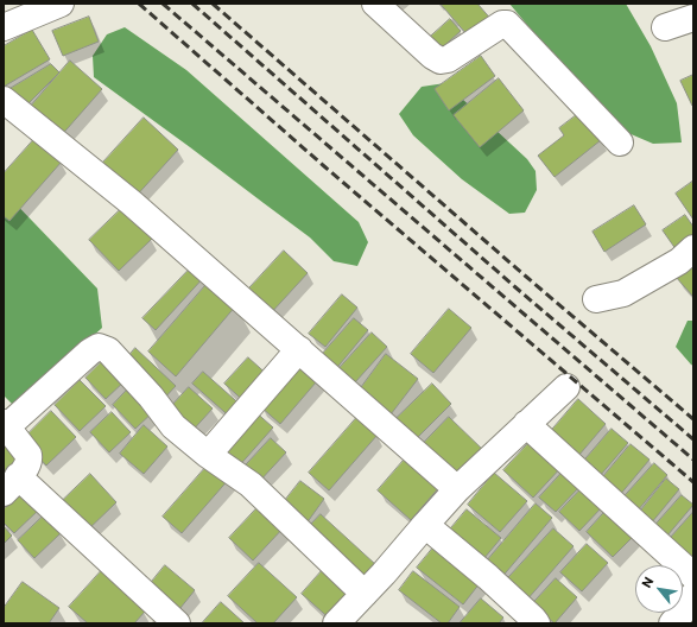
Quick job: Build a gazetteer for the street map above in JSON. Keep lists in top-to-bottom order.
{
  "north": "top left"
}
